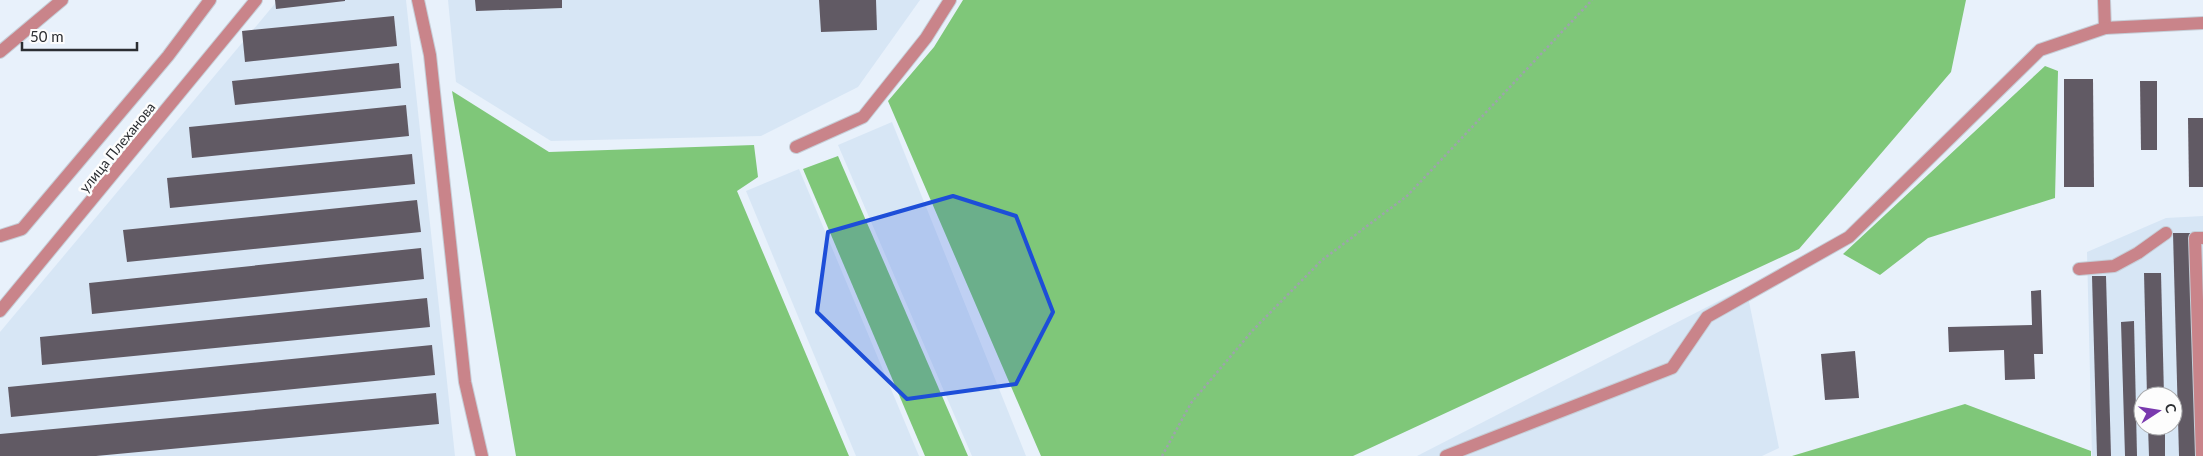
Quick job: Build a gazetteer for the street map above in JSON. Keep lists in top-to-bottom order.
{
  "streets": {
    "street": ["улица Плеханова"]
  },
  "scale_bar": "50 m",
  "north": "right"
}
